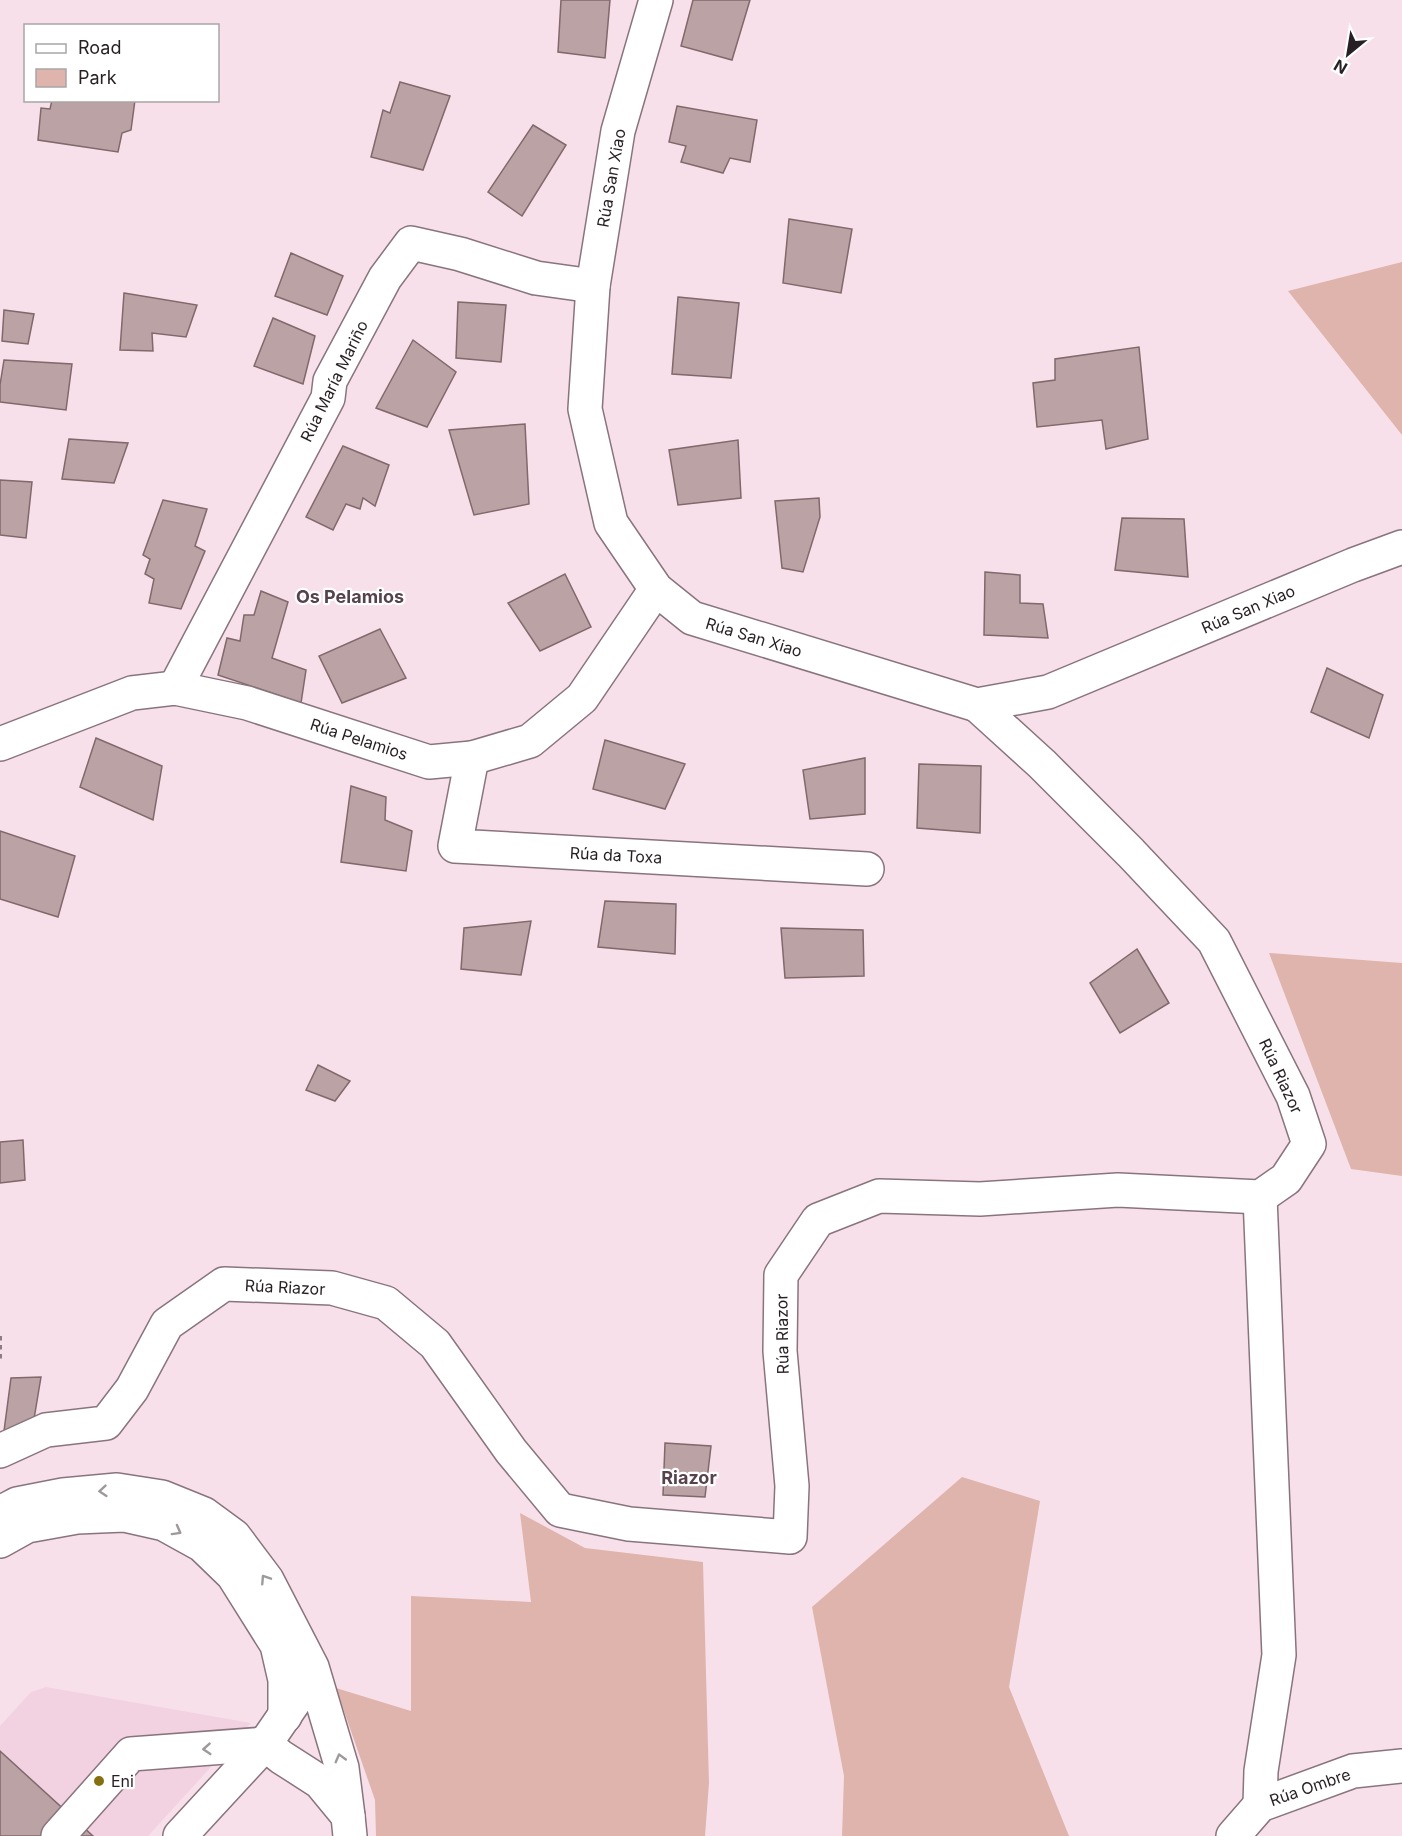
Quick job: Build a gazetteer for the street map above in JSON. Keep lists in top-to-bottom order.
{
  "streets": {
    "main road": [
      "Rúa San Xiao",
      "Rúa María Mariño",
      "Rúa Pelamios",
      "Rúa da Toxa",
      "Rúa Riazor",
      "Rúa Ombre"
    ]
  },
  "crossings": [
    ["Rúa San Xiao", "Rúa María Mariño"],
    ["Rúa San Xiao", "Rúa Pelamios"],
    ["Rúa San Xiao", "Rúa Riazor"],
    ["Rúa María Mariño", "Rúa Pelamios"],
    ["Rúa Pelamios", "Rúa da Toxa"]
  ],
  "districts": ["Os Pelamios", "Riazor"],
  "places": ["Eni"],
  "legend": ["Road", "Park"],
  "north": "bottom left"
}
